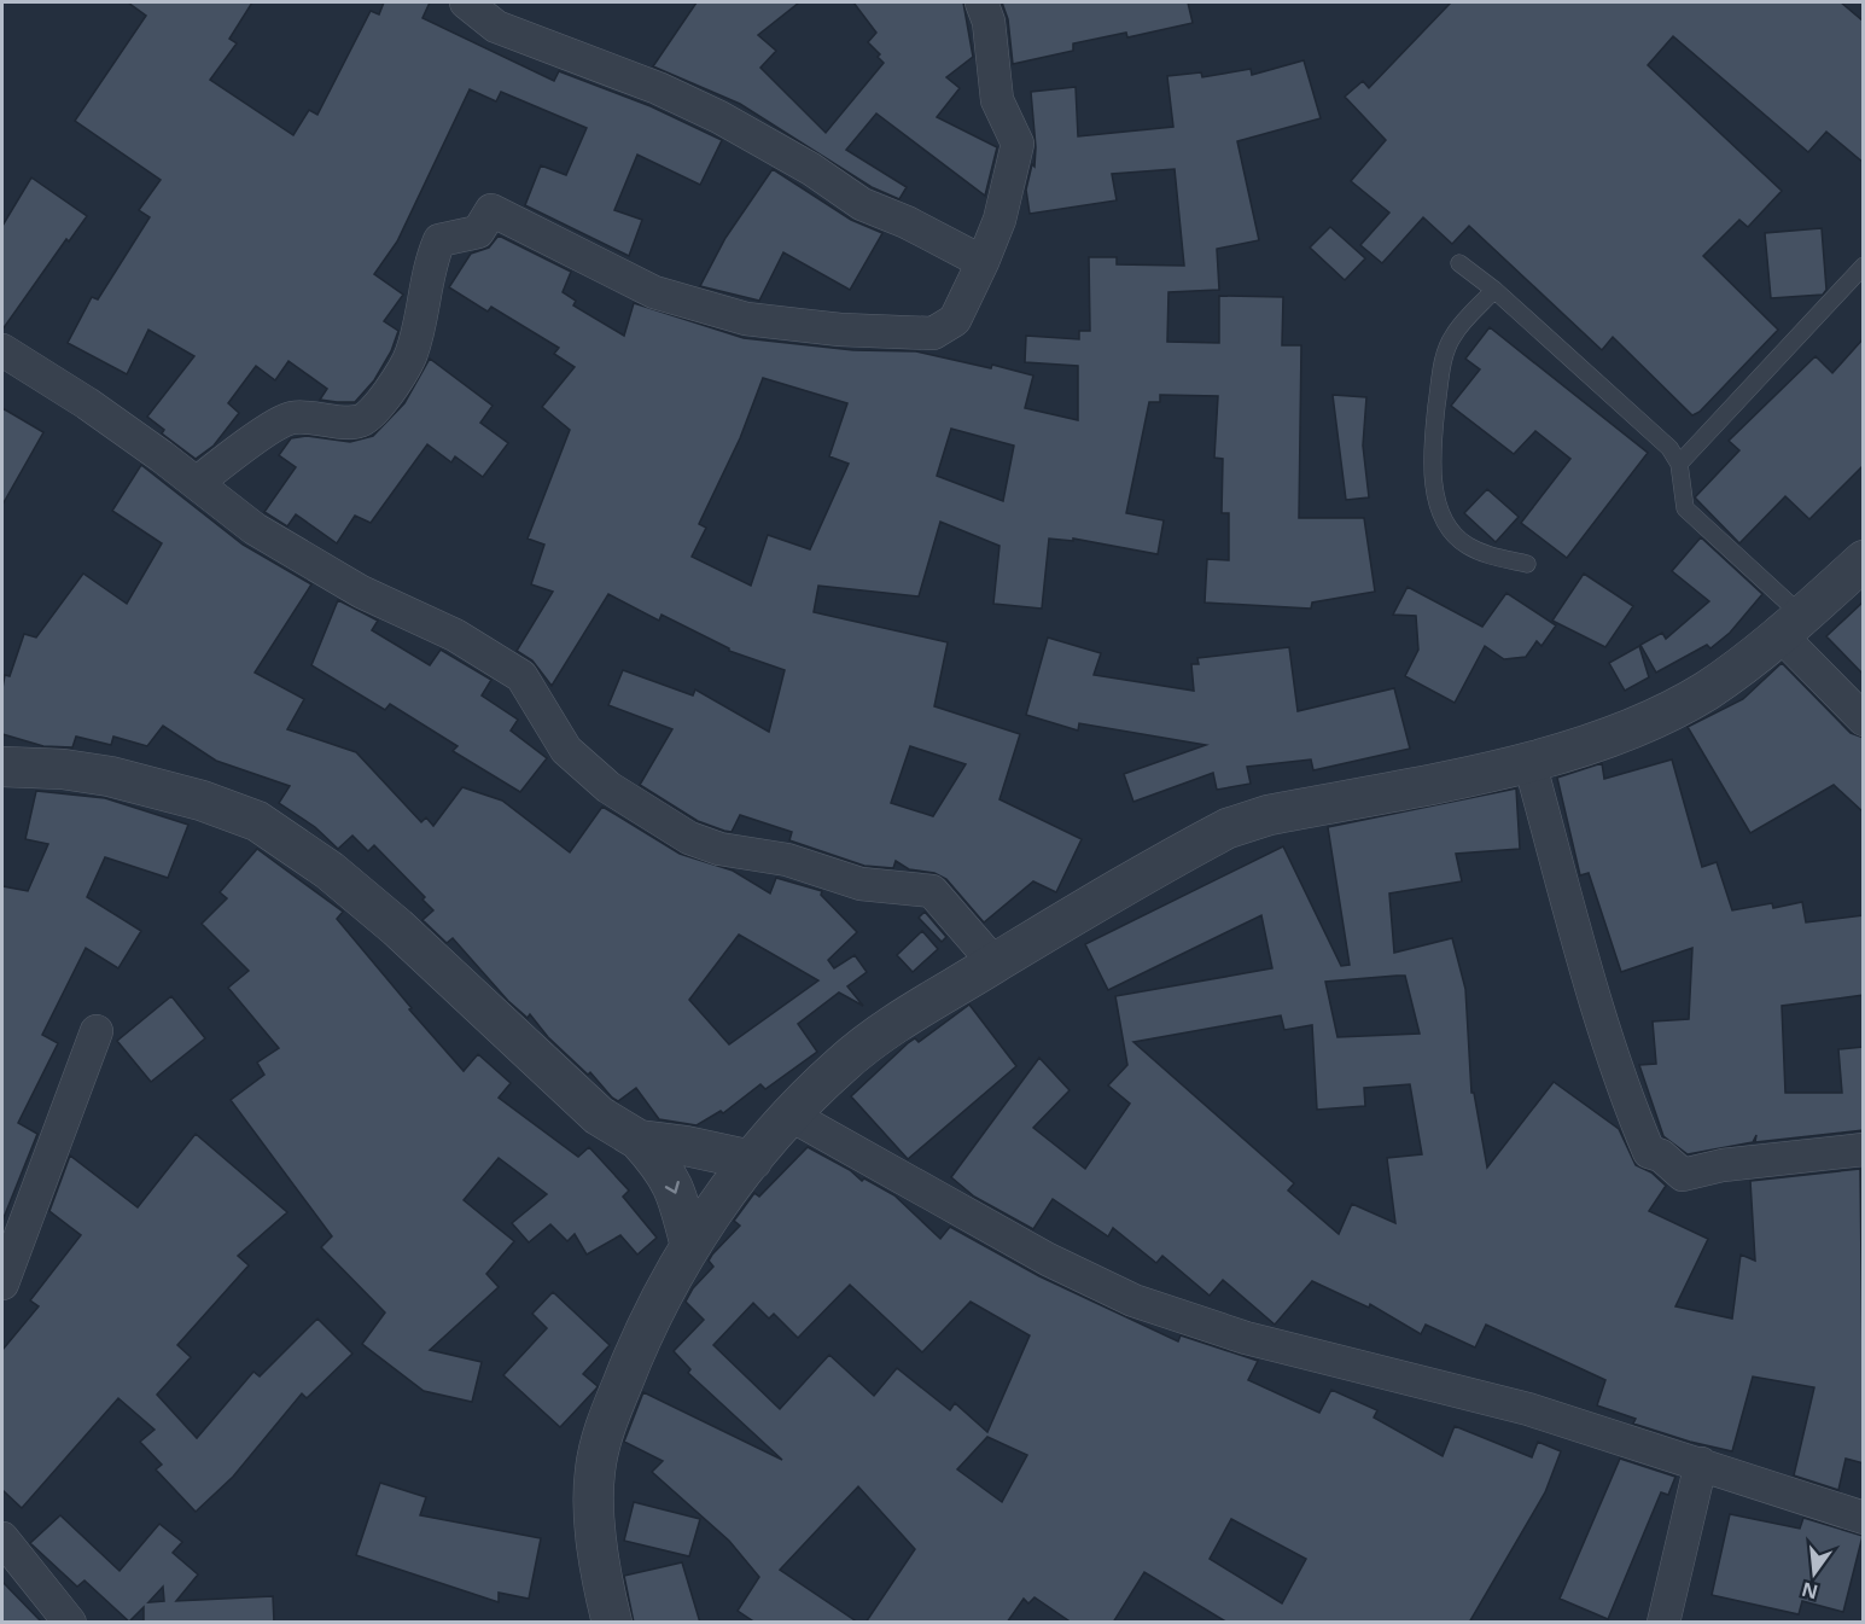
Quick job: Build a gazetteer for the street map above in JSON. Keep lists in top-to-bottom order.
{
  "north": "bottom"
}
